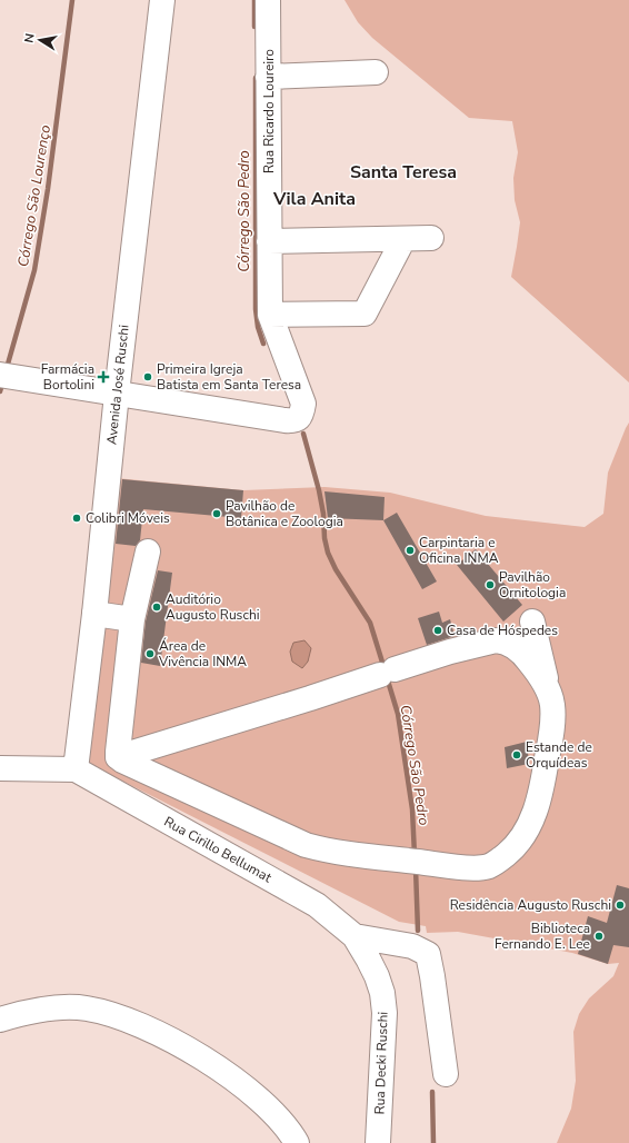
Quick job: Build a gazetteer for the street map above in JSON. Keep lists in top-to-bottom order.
{
  "streets": {
    "street": [
      "Rua Ricardo Loureiro",
      "Avenida José Ruschi",
      "Rua Cirillo Bellumat",
      "Rua Decki Ruschi"
    ]
  },
  "crossings": [
    ["Rua Ricardo Loureiro", "Avenida José Ruschi"],
    ["Avenida José Ruschi", "Rua Cirillo Bellumat"],
    ["Rua Cirillo Bellumat", "Rua Decki Ruschi"]
  ],
  "districts": ["Santa Teresa", "Vila Anita"],
  "water": ["Córrego São Lourenço", "Córrego São Pedro"],
  "places": {
    "health": ["Farmácia Bortolini"],
    "other": [
      "Primeira Igreja Batista em Santa Teresa",
      "Pavilhão de Botânica e Zoologia",
      "Colibri Móveis",
      "Carpintaria e Oficina INMA",
      "Pavilhão Ornitologia",
      "Auditório Augusto Ruschi",
      "Casa de Hóspedes",
      "Área de Vivência INMA",
      "Estande de Orquídeas",
      "Residência Augusto Ruschi",
      "Biblioteca Fernando E. Lee"
    ]
  },
  "north": "left"
}
